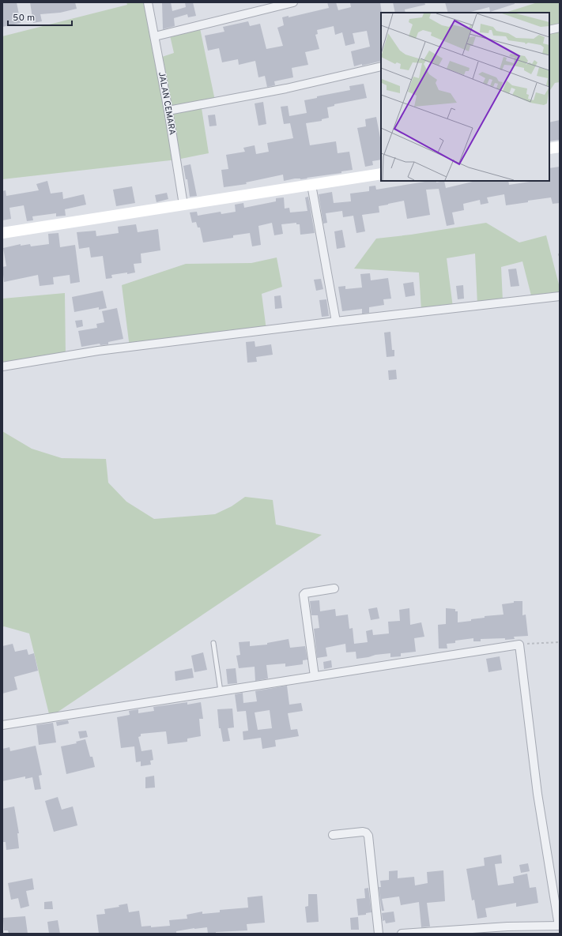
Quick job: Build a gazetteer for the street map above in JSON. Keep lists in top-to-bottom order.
{
  "streets": {
    "street": ["JALAN CEMARA"]
  },
  "scale_bar": "50 m"
}
